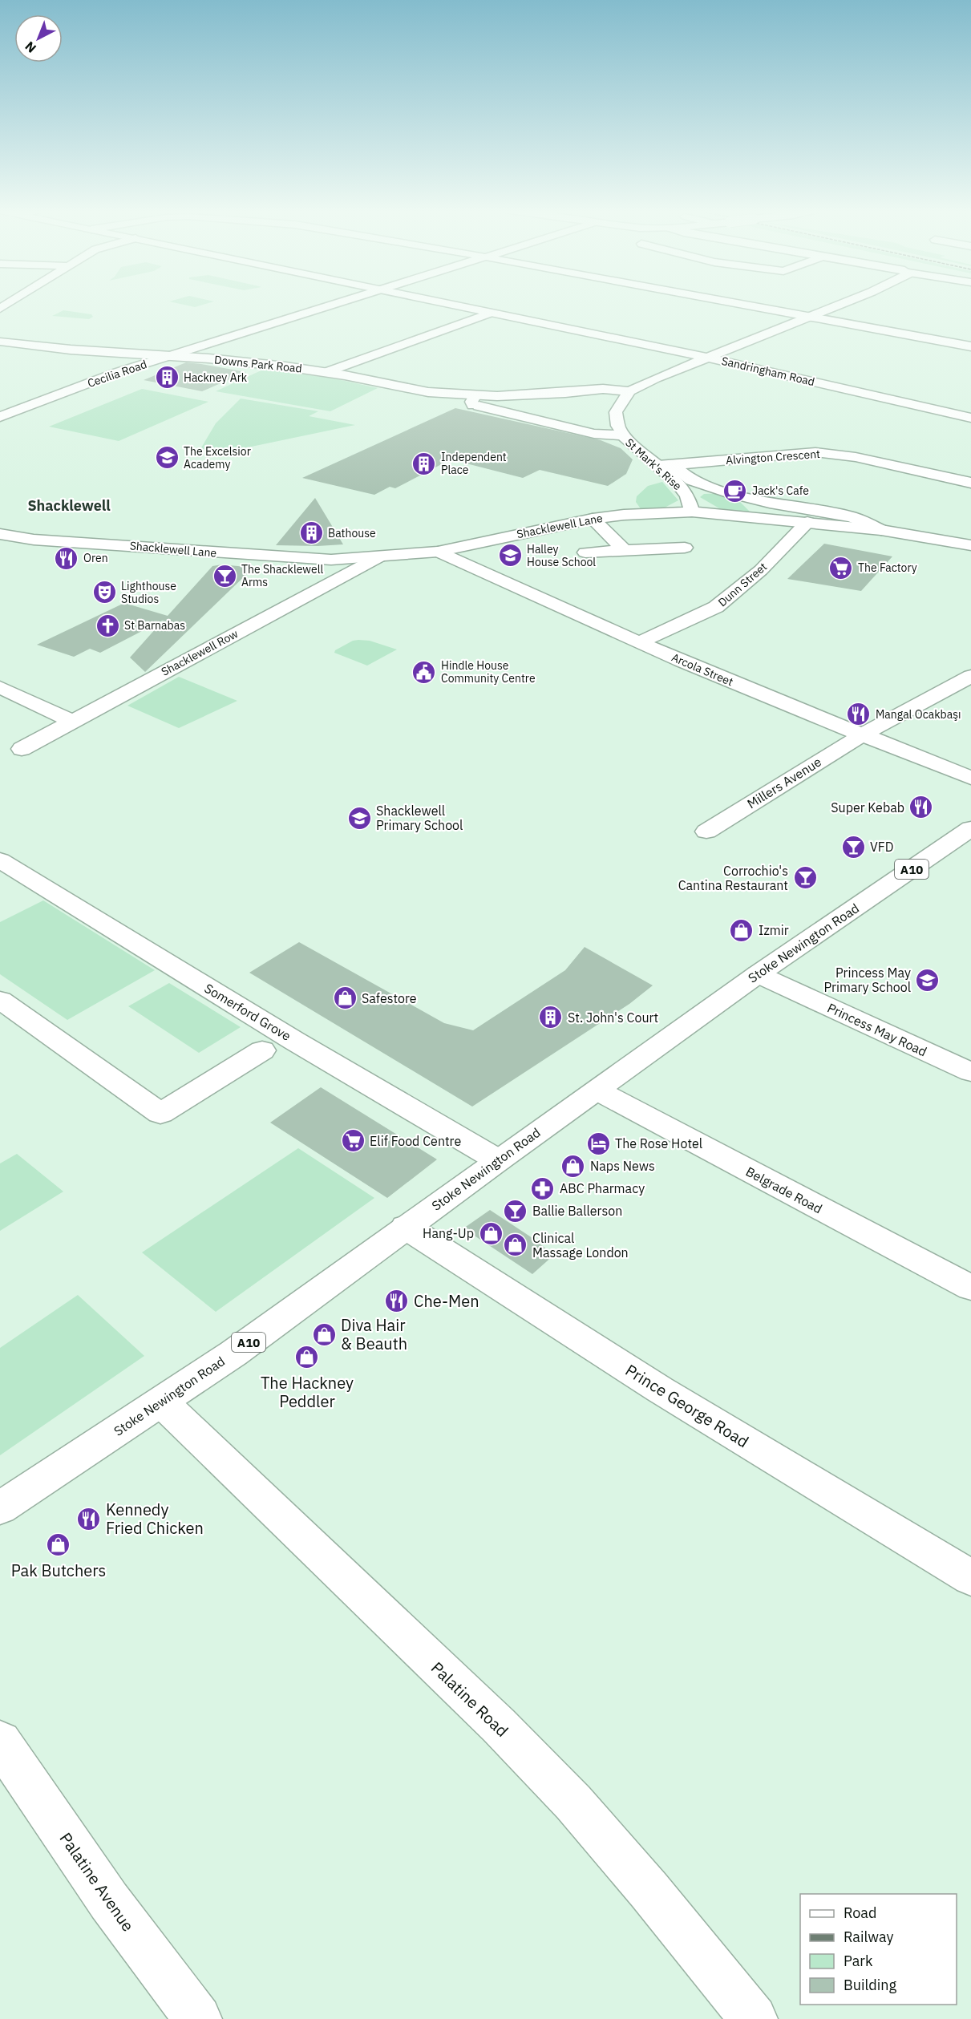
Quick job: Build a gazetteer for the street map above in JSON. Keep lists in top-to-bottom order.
{
  "streets": {
    "main road": [
      "Downs Park Road",
      "Sandringham Road",
      "Cecilia Road",
      "Alvington Crescent",
      "St Mark's Rise",
      "Shacklewell Lane",
      "Dunn Street",
      "Shacklewell Row",
      "Arcola Street",
      "Millers Avenue",
      "A10",
      "Stoke Newington Road",
      "Somerford Grove",
      "Princess May Road",
      "Belgrade Road",
      "Prince George Road",
      "Palatine Road",
      "Palatine Avenue"
    ]
  },
  "crossings": [
    ["Downs Park Road", "Cecilia Road"],
    ["Downs Park Road", "St Mark's Rise"],
    ["Alvington Crescent", "St Mark's Rise"],
    ["St Mark's Rise", "Shacklewell Lane"],
    ["Shacklewell Lane", "Dunn Street"],
    ["Shacklewell Lane", "Shacklewell Row"],
    ["Shacklewell Lane", "Arcola Street"],
    ["Dunn Street", "Arcola Street"],
    ["Arcola Street", "Millers Avenue"],
    ["Stoke Newington Road", "Somerford Grove"],
    ["Stoke Newington Road", "Princess May Road"],
    ["Stoke Newington Road", "Belgrade Road"],
    ["Stoke Newington Road", "Prince George Road"],
    ["Stoke Newington Road", "Palatine Road"]
  ],
  "districts": ["Shacklewell"],
  "places": {
    "building": [
      "Hackney Ark",
      "Independent Place",
      "Bathouse",
      "St. John's Court"
    ],
    "school or university": [
      "The Excelsior Academy",
      "Halley House School",
      "Shacklewell Primary School",
      "Princess May Primary School"
    ],
    "cafe": ["Jack's Cafe"],
    "restaurant": [
      "Oren",
      "Mangal Ocakbaşı",
      "Super Kebab",
      "Che-Men",
      "Kennedy Fried Chicken"
    ],
    "supermarket": ["The Factory", "Elif Food Centre"],
    "bar": [
      "The Shacklewell Arms",
      "VFD",
      "Corrochio's Cantina Restaurant",
      "Ballie Ballerson"
    ],
    "theatre": ["Lighthouse Studios"],
    "church": ["St Barnabas"],
    "public building": ["Hindle House Community Centre"],
    "shop": [
      "Izmir",
      "Safestore",
      "Naps News",
      "Hang-Up",
      "Clinical Massage London",
      "Diva Hair & Beauth",
      "The Hackney Peddler",
      "Pak Butchers"
    ],
    "hotel": ["The Rose Hotel"],
    "pharmacy": ["ABC Pharmacy"]
  },
  "legend": [
    "Road",
    "Railway",
    "Park",
    "Building"
  ],
  "north": "bottom left"
}
